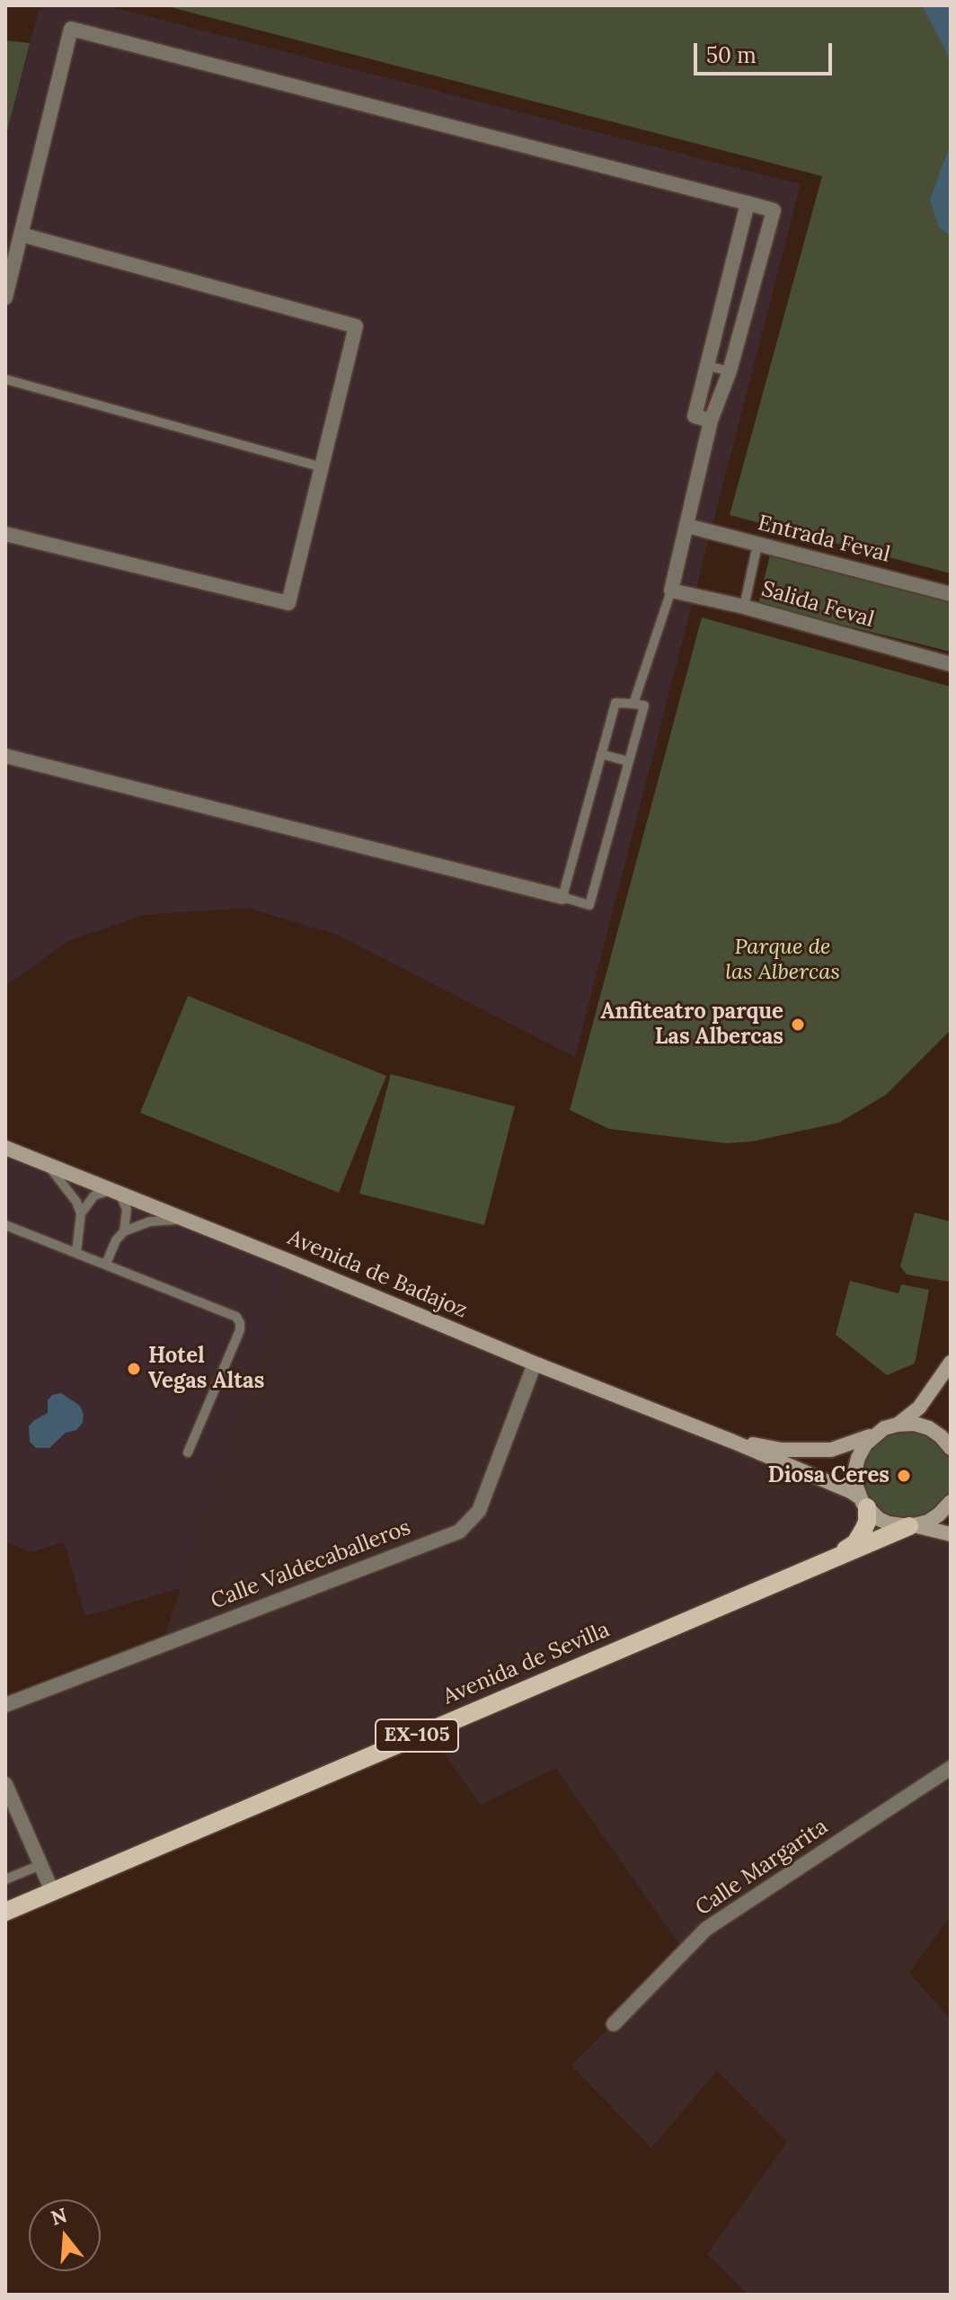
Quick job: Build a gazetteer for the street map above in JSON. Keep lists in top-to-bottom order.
{
  "streets": {
    "main road": ["Avenida de Badajoz", "Avenida de Sevilla", "EX-105"],
    "street": [
      "Entrada Feval",
      "Salida Feval",
      "Calle Valdecaballeros",
      "Calle Margarita"
    ]
  },
  "crossings": [
    ["Avenida de Badajoz", "Calle Valdecaballeros"]
  ],
  "parks": ["Parque de las Albercas"],
  "places": ["Anfiteatro parque Las Albercas", "Hotel Vegas Altas", "Diosa Ceres"],
  "scale_bar": "50 m",
  "north": "top"
}
